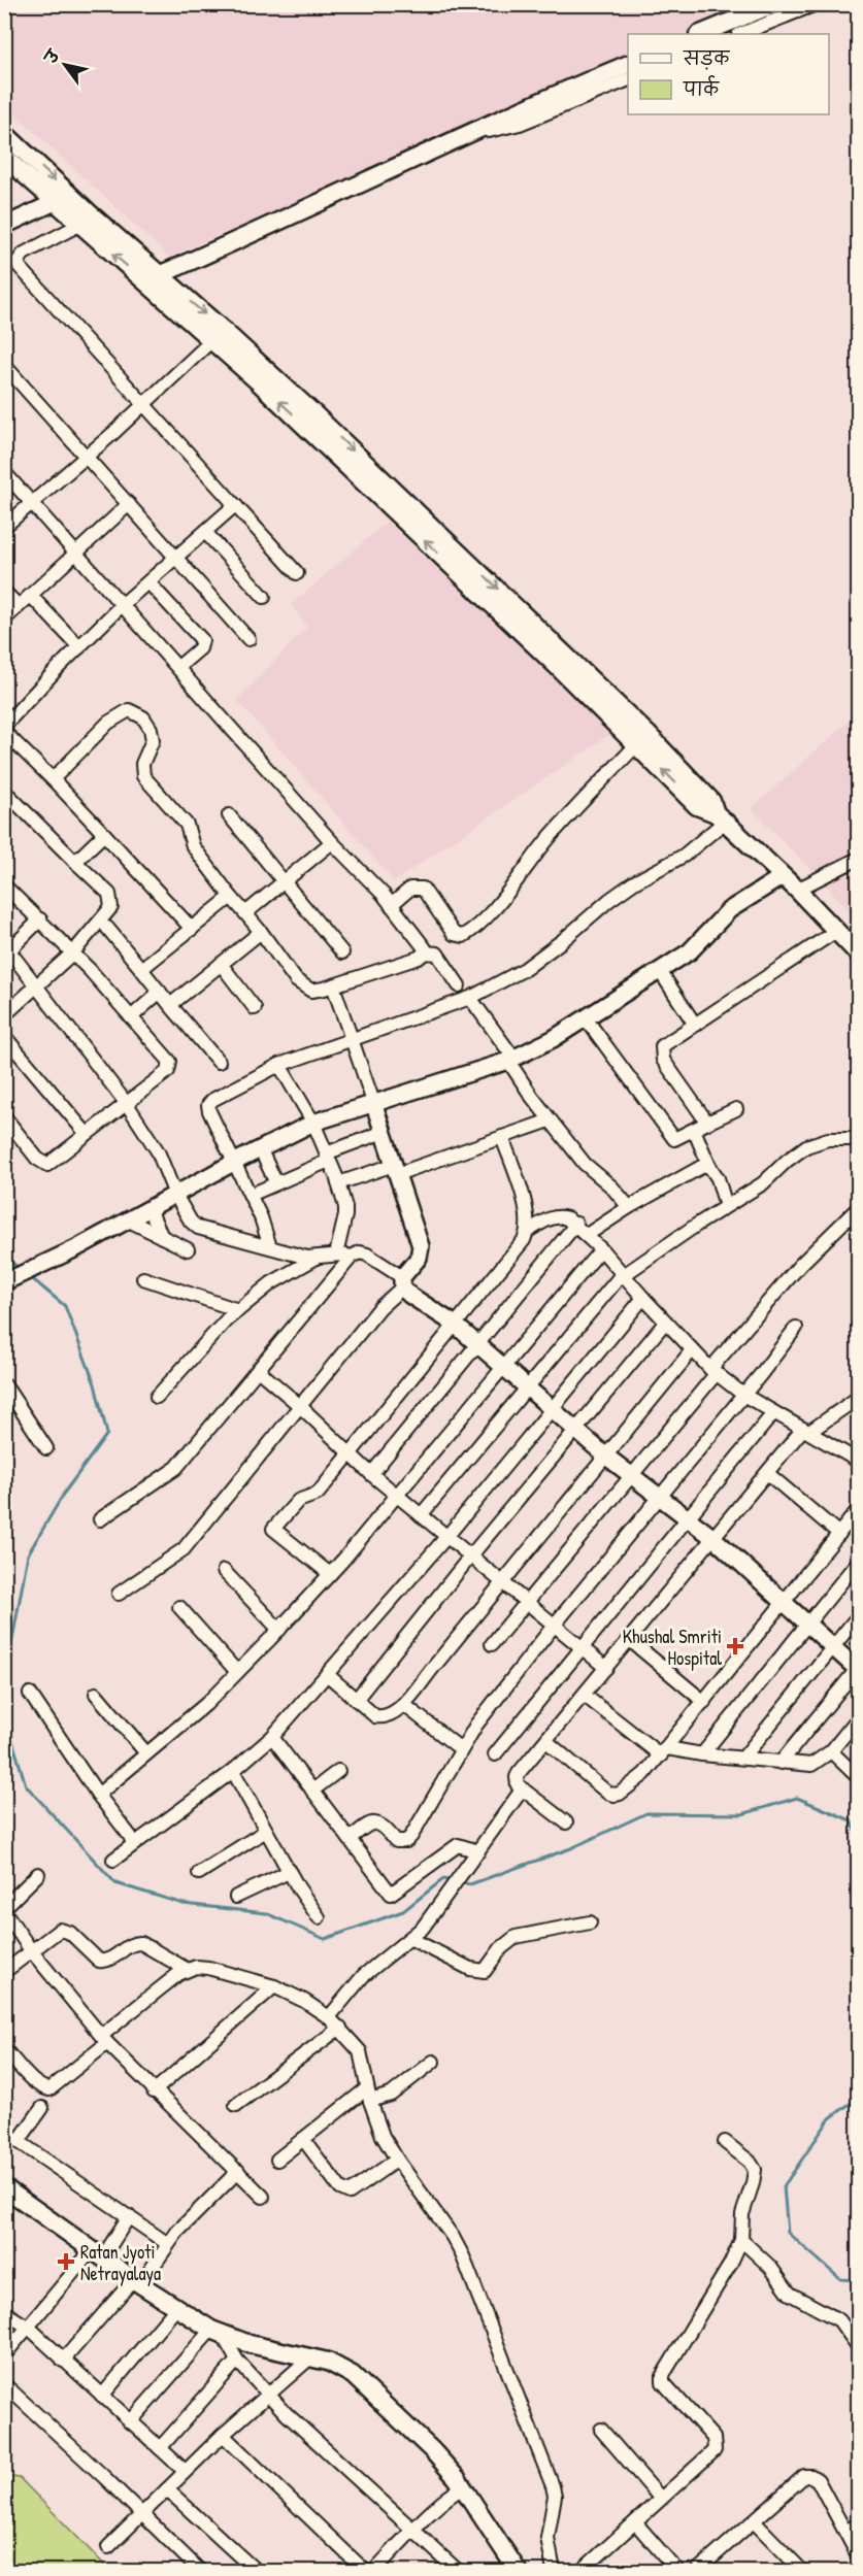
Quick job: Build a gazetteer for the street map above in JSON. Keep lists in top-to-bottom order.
{
  "places": {
    "health": ["Khushal Smriti Hospital", "Ratan Jyoti Netrayalaya"]
  },
  "legend": ["सड़क", "पार्क"],
  "north": "top left"
}
